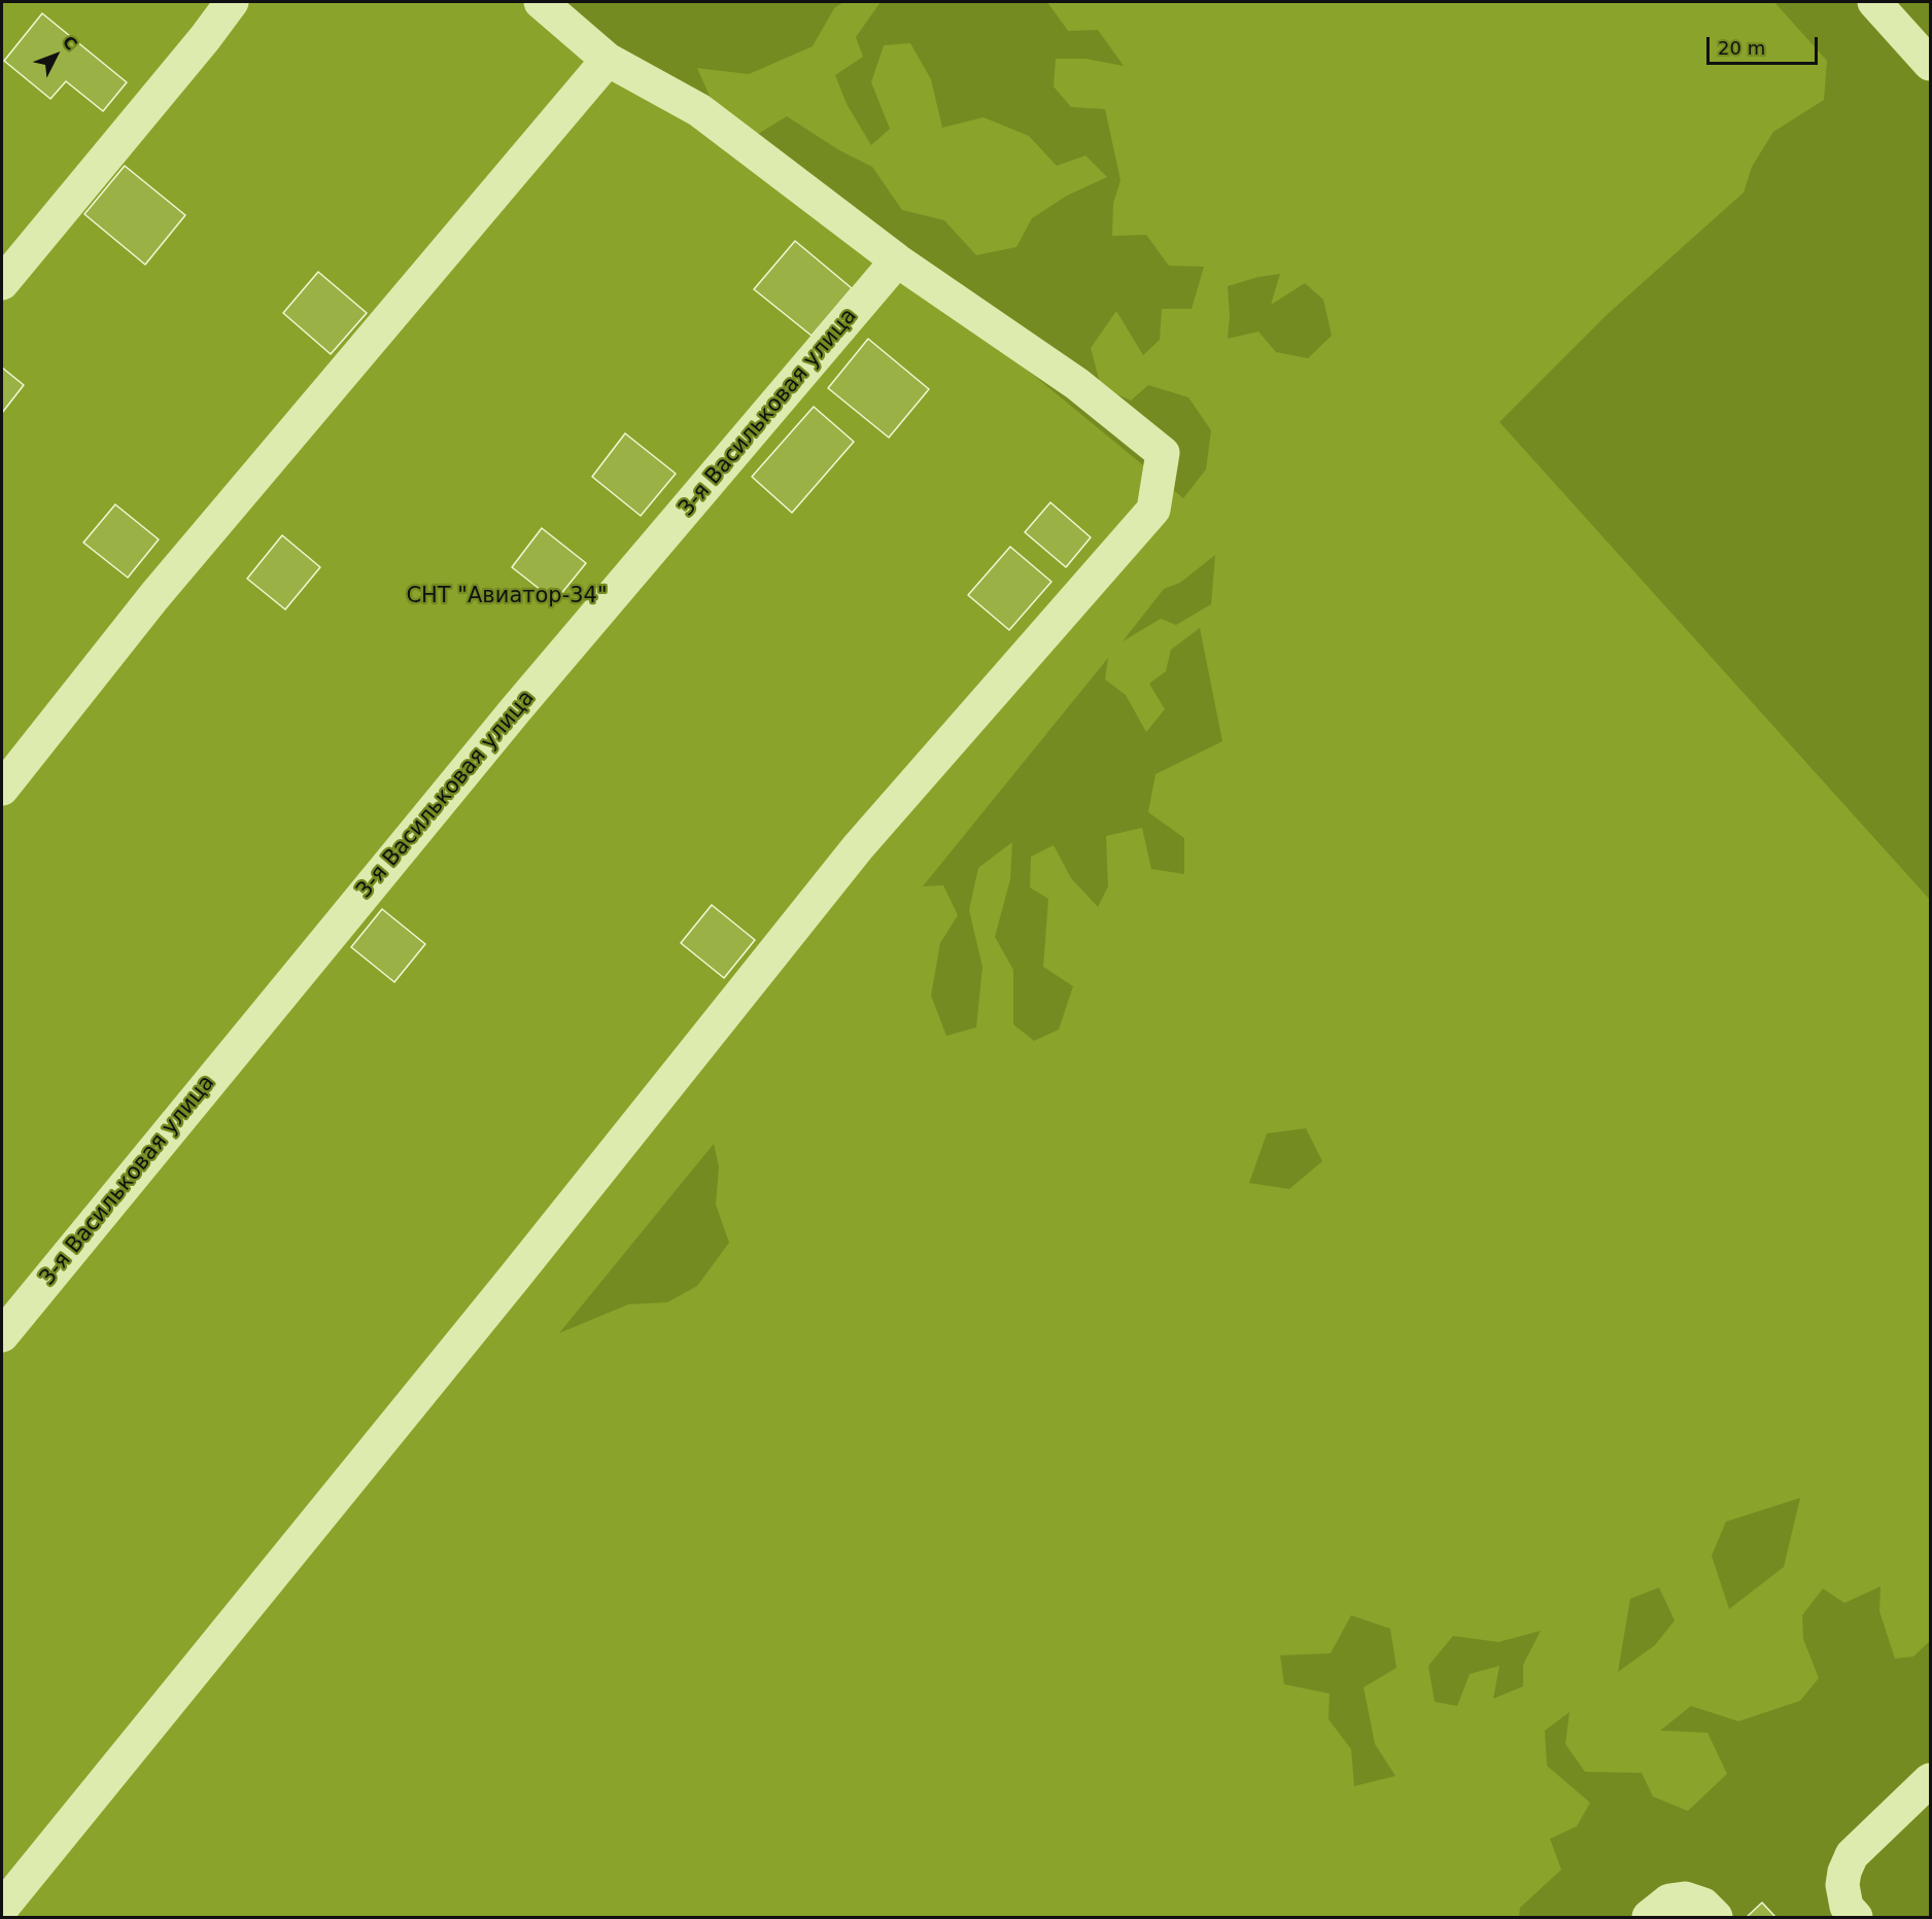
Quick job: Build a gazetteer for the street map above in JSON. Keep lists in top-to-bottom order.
{
  "streets": {
    "street": ["3-я Васильковая улица"]
  },
  "parks": ["СНТ \"Авиатор-34\""],
  "scale_bar": "20 m",
  "north": "top right"
}
